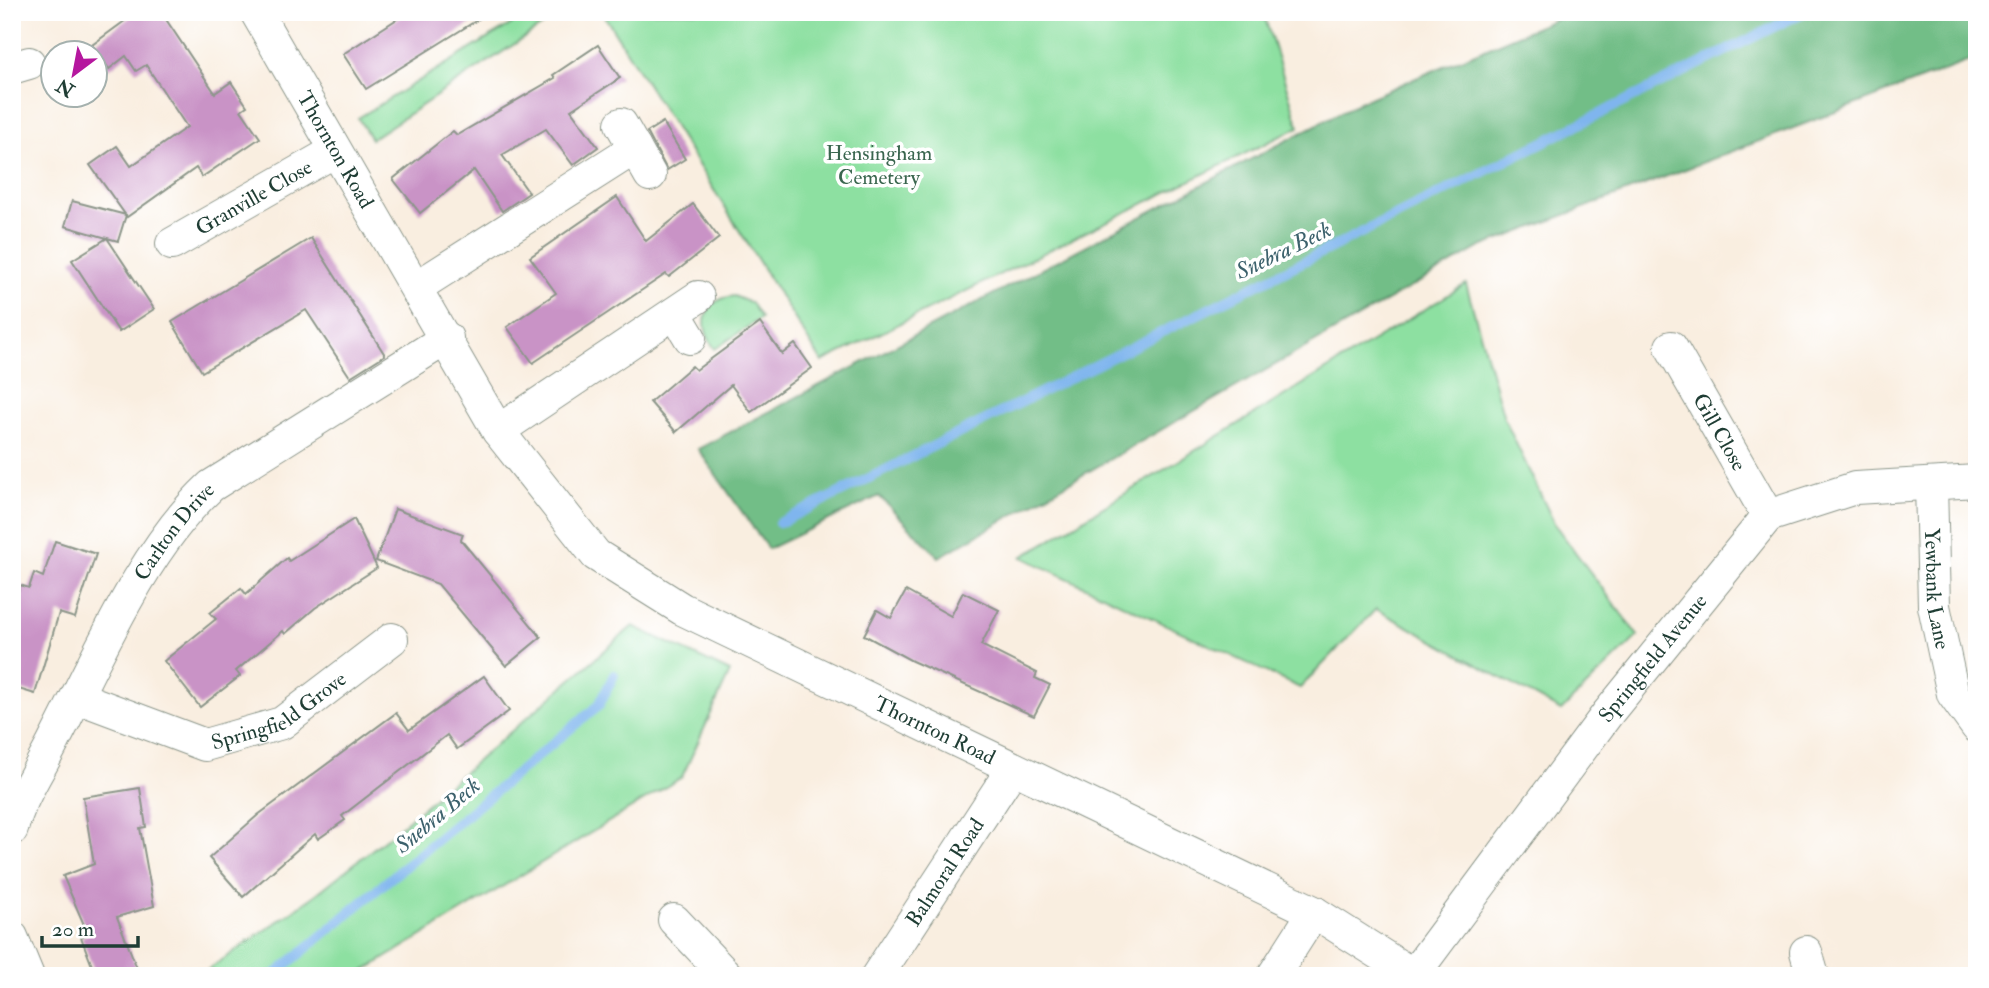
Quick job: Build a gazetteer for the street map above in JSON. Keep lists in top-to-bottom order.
{
  "streets": {
    "street": [
      "Thornton Road",
      "Granville Close",
      "Gill Close",
      "Carlton Drive",
      "Yewbank Lane",
      "Springfield Avenue",
      "Springfield Grove",
      "Balmoral Road"
    ]
  },
  "crossings": [
    ["Thornton Road", "Granville Close"],
    ["Thornton Road", "Carlton Drive"],
    ["Thornton Road", "Springfield Avenue"],
    ["Thornton Road", "Balmoral Road"],
    ["Gill Close", "Springfield Avenue"],
    ["Carlton Drive", "Springfield Grove"]
  ],
  "water": ["Snebra Beck"],
  "parks": ["Hensingham Cemetery"],
  "scale_bar": "20 m",
  "north": "bottom left"
}
